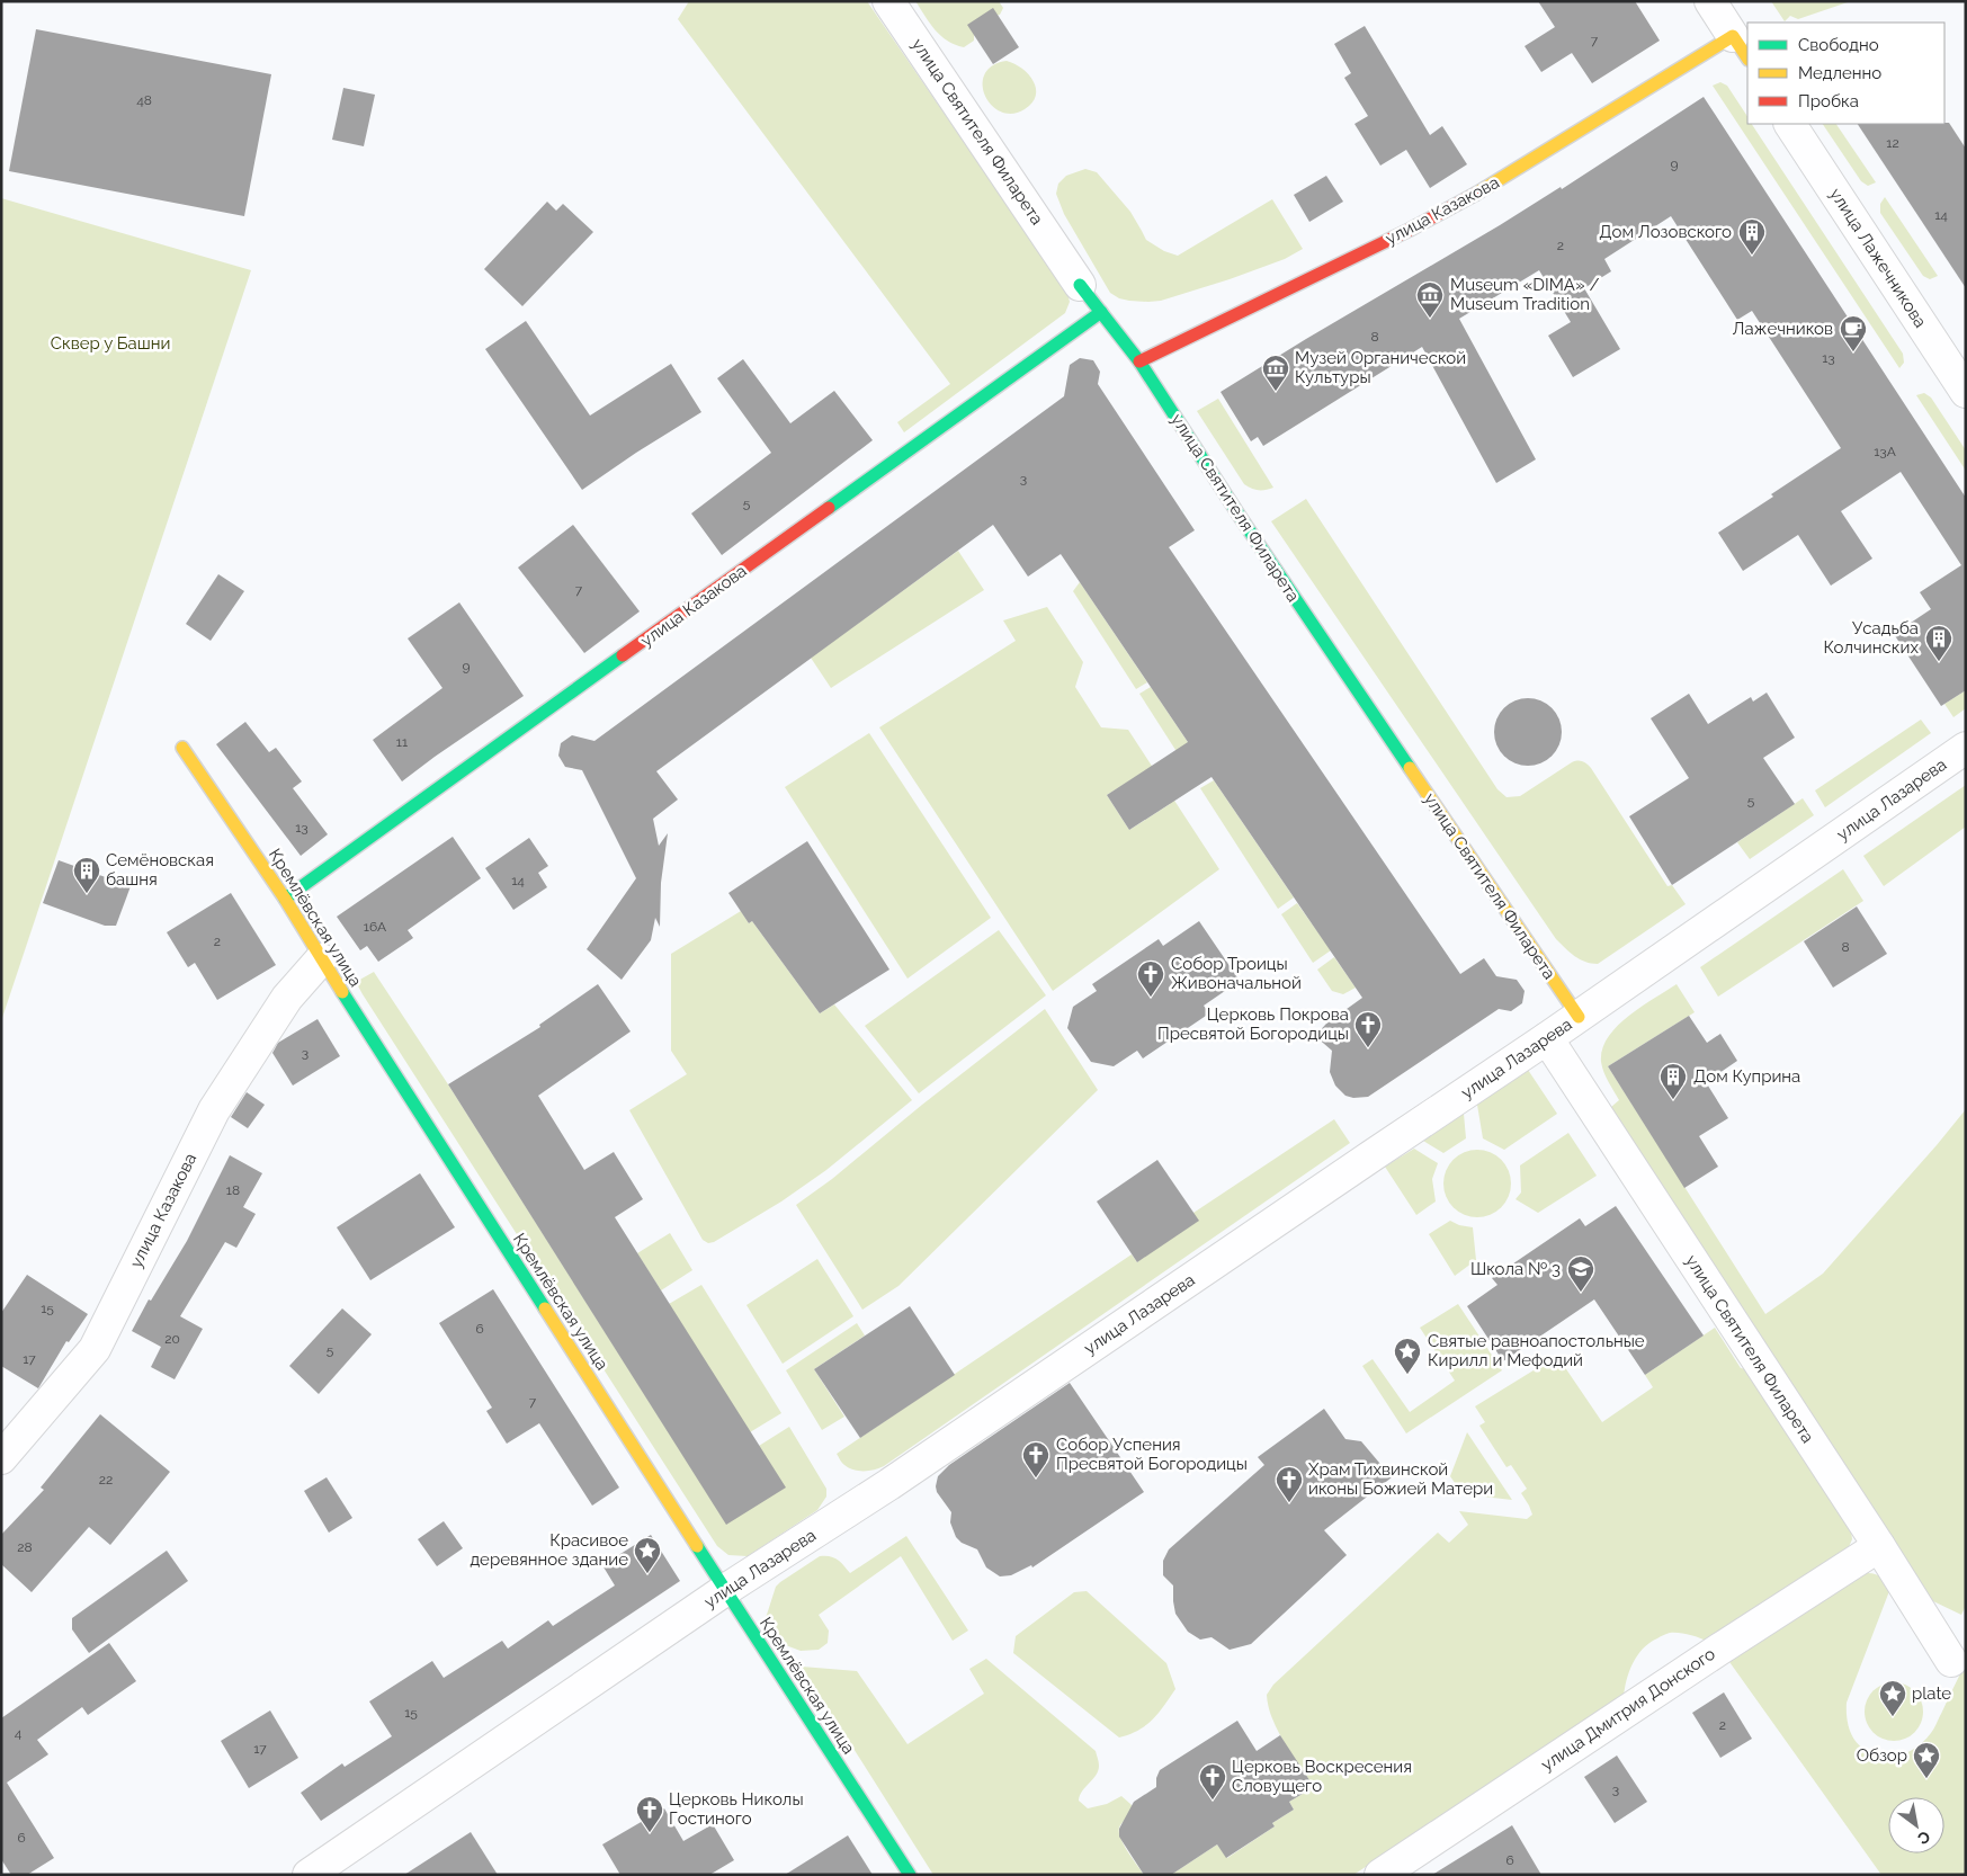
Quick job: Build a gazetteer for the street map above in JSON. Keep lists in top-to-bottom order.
{
  "streets": {
    "street": [
      "улица Святителя Филарета",
      "улица Казакова",
      "улица Лажечникова",
      "улица Лазарева",
      "Кремлёвская улица",
      "улица Дмитрия Донского"
    ]
  },
  "crossings": [
    ["улица Святителя Филарета", "улица Казакова"],
    ["улица Святителя Филарета", "улица Лазарева"],
    ["улица Святителя Филарета", "улица Дмитрия Донского"],
    ["улица Казакова", "Кремлёвская улица"],
    ["улица Лазарева", "Кремлёвская улица"]
  ],
  "parks": ["Сквер у Башни"],
  "places": {
    "building": [
      "Дом Лозовского",
      "Усадьба Колчинских",
      "Семёновская башня",
      "Дом Куприна"
    ],
    "museum": ["Museum «DIMA» / Museum Tradition", "Музей Органической Культуры"],
    "cafe": ["Лажечников"],
    "church": [
      "Собор Троицы Живоначальной",
      "Церковь Покрова Пресвятой Богородицы",
      "Собор Успения Пресвятой Богородицы",
      "Храм Тихвинской иконы Божией Матери",
      "Церковь Воскресения Словущего",
      "Церковь Николы Гостиного"
    ],
    "school or university": ["Школа № 3"],
    "place": [
      "Святые равноапостольные Кирилл и Мефодий",
      "Красивое деревянное здание",
      "plate",
      "Обзор"
    ]
  },
  "house_numbers": [
    "7",
    "48",
    "12",
    "9",
    "14",
    "2",
    "8",
    "13",
    "13А",
    "3",
    "5",
    "7",
    "9",
    "11",
    "5",
    "13",
    "14",
    "16А",
    "2",
    "8",
    "3",
    "18",
    "15",
    "6",
    "20",
    "5",
    "17",
    "7",
    "22",
    "28",
    "15",
    "2",
    "4",
    "17",
    "3",
    "6",
    "6"
  ],
  "legend": ["Свободно", "Медленно", "Пробка"],
  "north": "bottom right"
}
